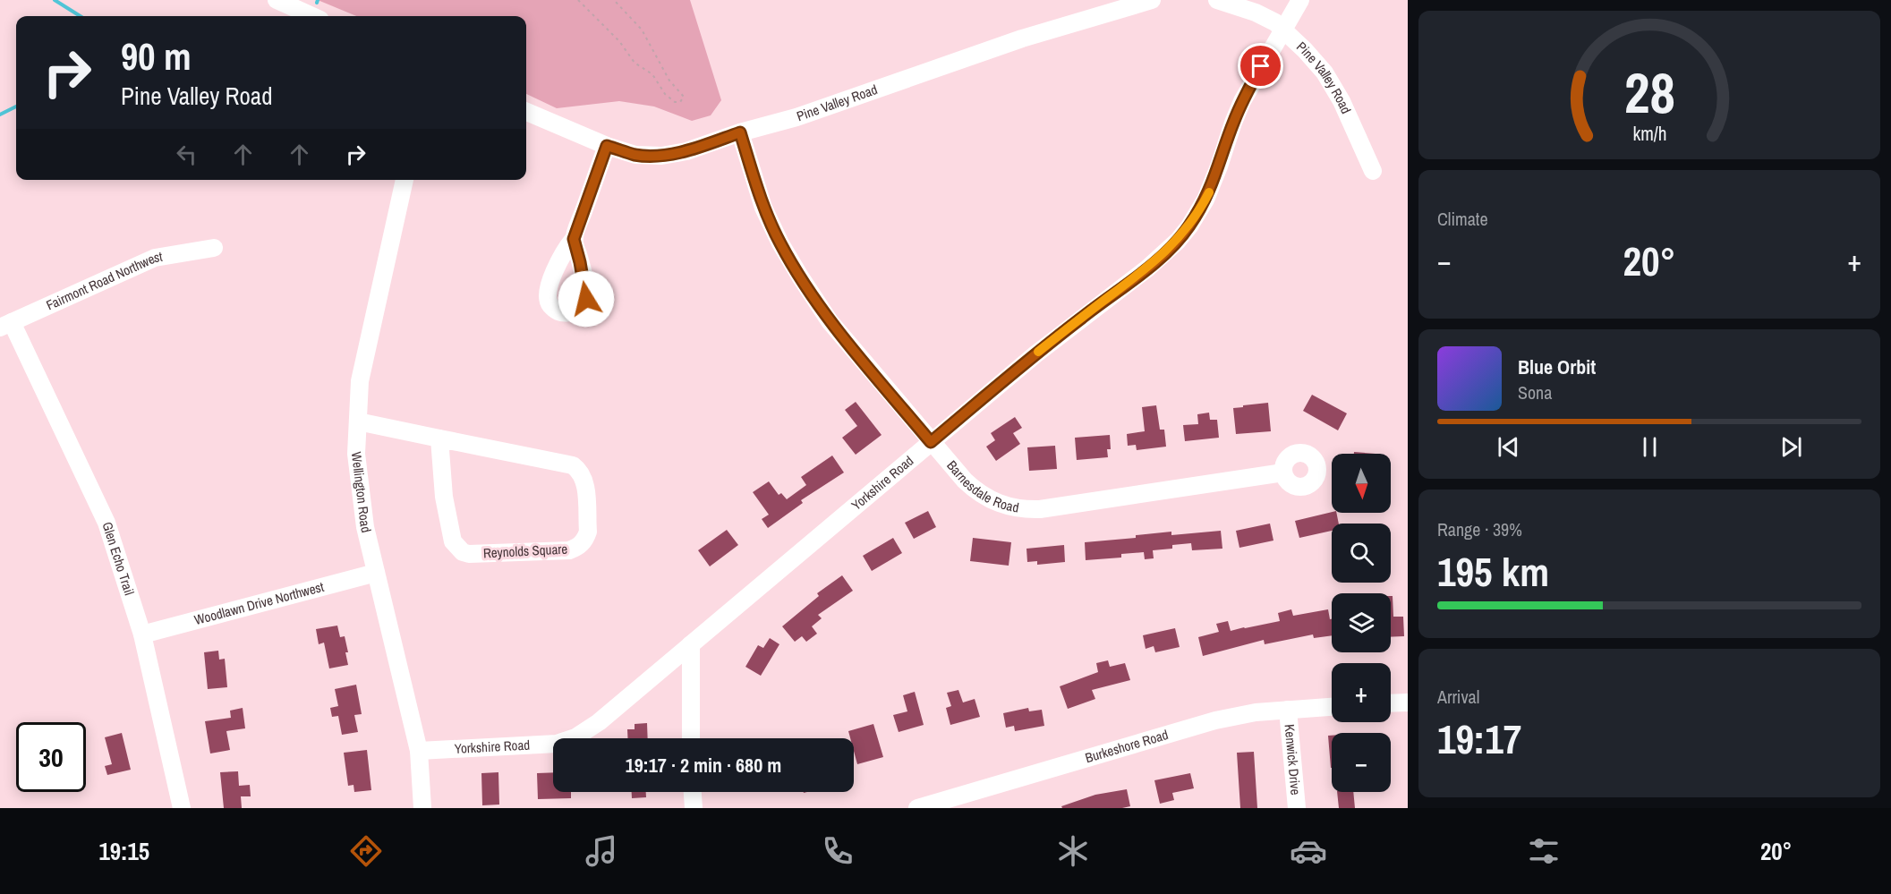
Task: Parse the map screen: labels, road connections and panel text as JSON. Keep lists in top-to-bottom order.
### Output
{
  "streets": {
    "street": [
      "Pine Valley Road",
      "Fairmont Road Northwest",
      "Yorkshire Road",
      "Barnesdale Road",
      "Wellington Road",
      "Reynolds Square",
      "Glen Echo Trail",
      "Woodlawn Drive Northwest",
      "Burkeshore Road",
      "Kenwick Drive"
    ]
  },
  "crossings": [
    ["Pine Valley Road", "Yorkshire Road"],
    ["Pine Valley Road", "Barnesdale Road"],
    ["Fairmont Road Northwest", "Glen Echo Trail"],
    ["Yorkshire Road", "Barnesdale Road"],
    ["Yorkshire Road", "Wellington Road"],
    ["Wellington Road", "Reynolds Square"],
    ["Wellington Road", "Woodlawn Drive Northwest"],
    ["Glen Echo Trail", "Woodlawn Drive Northwest"],
    ["Burkeshore Road", "Kenwick Drive"]
  ],
  "north": "bottom",
  "page": {
    "turn": ["90 m", "Pine Valley Road"],
    "tile": [
      "Climate",
      ["Range · 39%", "195 km"],
      ["Arrival", "19:17"]
    ],
    "heat": ["−", "20°", "+"],
    "song": ["Blue Orbit", "Sona"],
    "map_buttons": ["+", "−"],
    "limit": "30",
    "trip": "19:17 · 2 min · 680 m",
    "tabs": ["19:15", "20°"],
    "gauge": ["28", "km/h"]
  }
}
